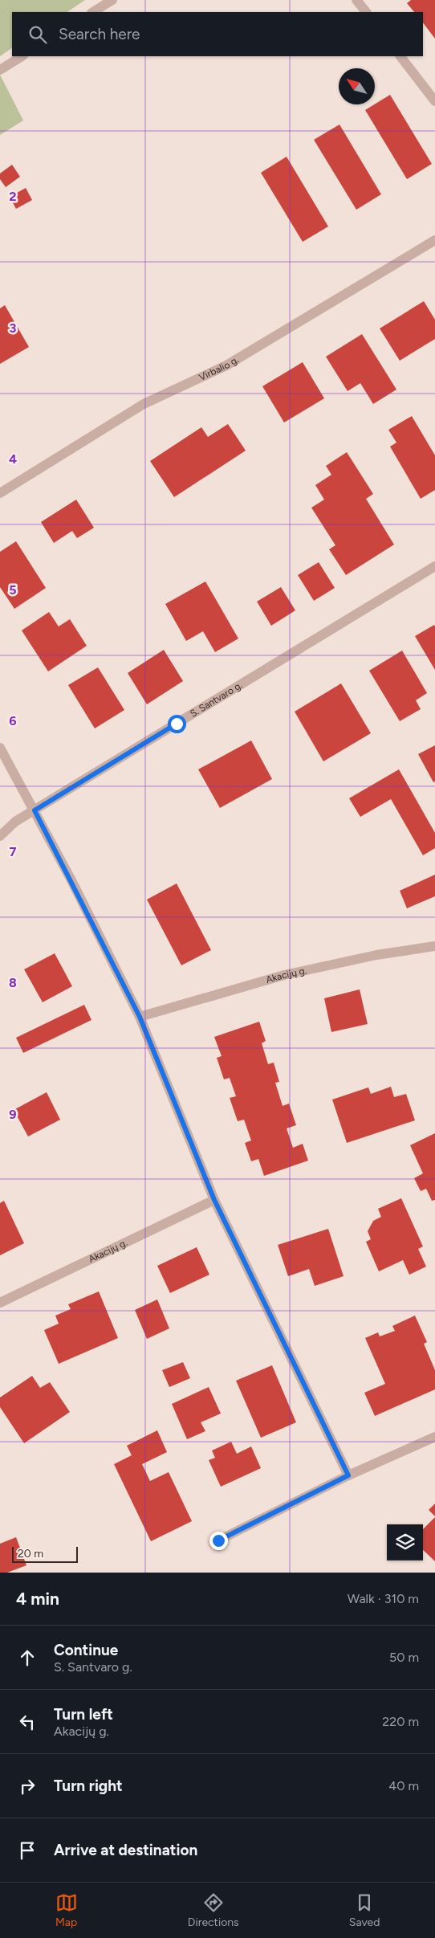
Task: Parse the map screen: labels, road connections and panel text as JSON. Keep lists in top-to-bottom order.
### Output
{
  "streets": {
    "street": ["Virbalio g.", "S. Santvaro g.", "Akacijų g."]
  },
  "scale_bar": "20 m",
  "north": "top left",
  "page": {
    "search": "Search here",
    "scale": "20 m",
    "heading": ["4 min", "Walk · 310 m"],
    "list": [
      ["Continue", "S. Santvaro g.", "50 m"],
      ["Turn left", "Akacijų g.", "220 m"],
      ["Turn right", "40 m"],
      "Arrive at destination"
    ],
    "nav": ["Map", "Directions", "Saved"]
  },
  "grid": {
    "rows": [
      "2",
      "3",
      "4",
      "5",
      "6",
      "7",
      "8",
      "9"
    ]
  }
}
